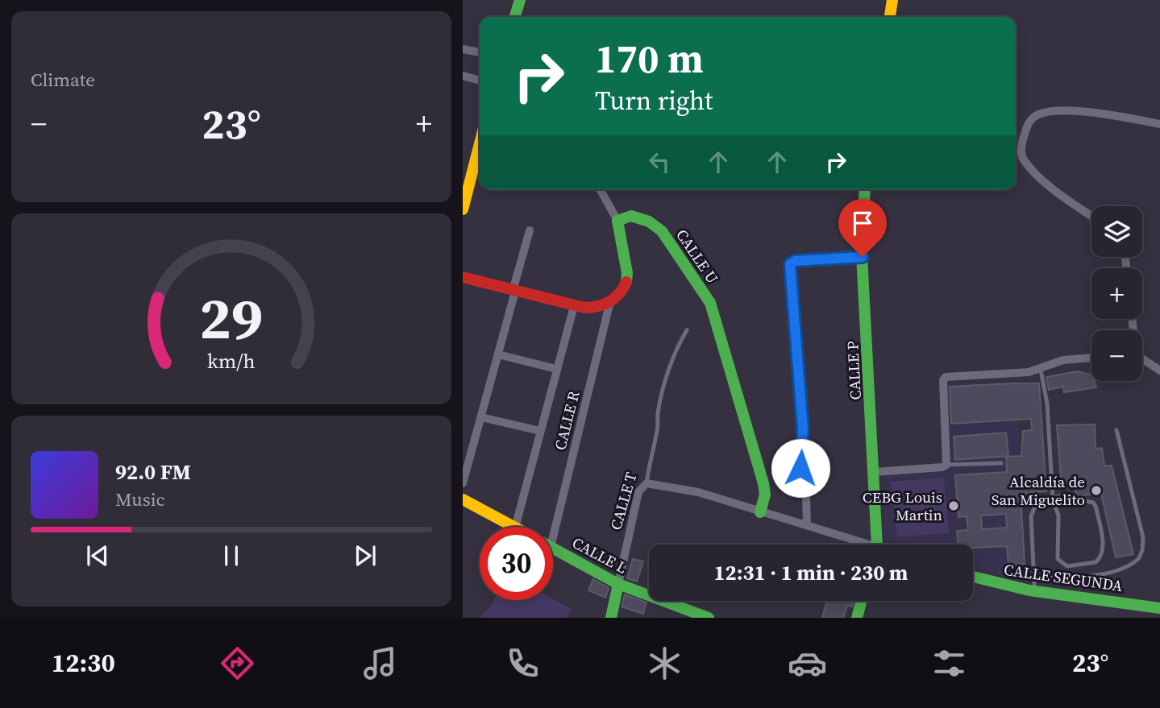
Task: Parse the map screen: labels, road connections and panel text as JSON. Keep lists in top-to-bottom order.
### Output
{
  "streets": {
    "street": [
      "CALLE U",
      "CALLE P",
      "CALLE R",
      "CALLE T",
      "CALLE L",
      "CALLE SEGUNDA"
    ]
  },
  "crossings": [
    ["CALLE T", "CALLE L"]
  ],
  "places": ["Alcaldía de San Miguelito", "CEBG Louis Martin"],
  "page": {
    "tile": "Climate",
    "turn": ["170 m", "Turn right"],
    "heat": ["−", "23°", "+"],
    "map_buttons": ["+", "−"],
    "song": ["92.0 FM", "Music"],
    "limit": "30",
    "trip": "12:31 · 1 min · 230 m",
    "tabs": ["12:30", "23°"],
    "gauge": ["29", "km/h"]
  }
}
